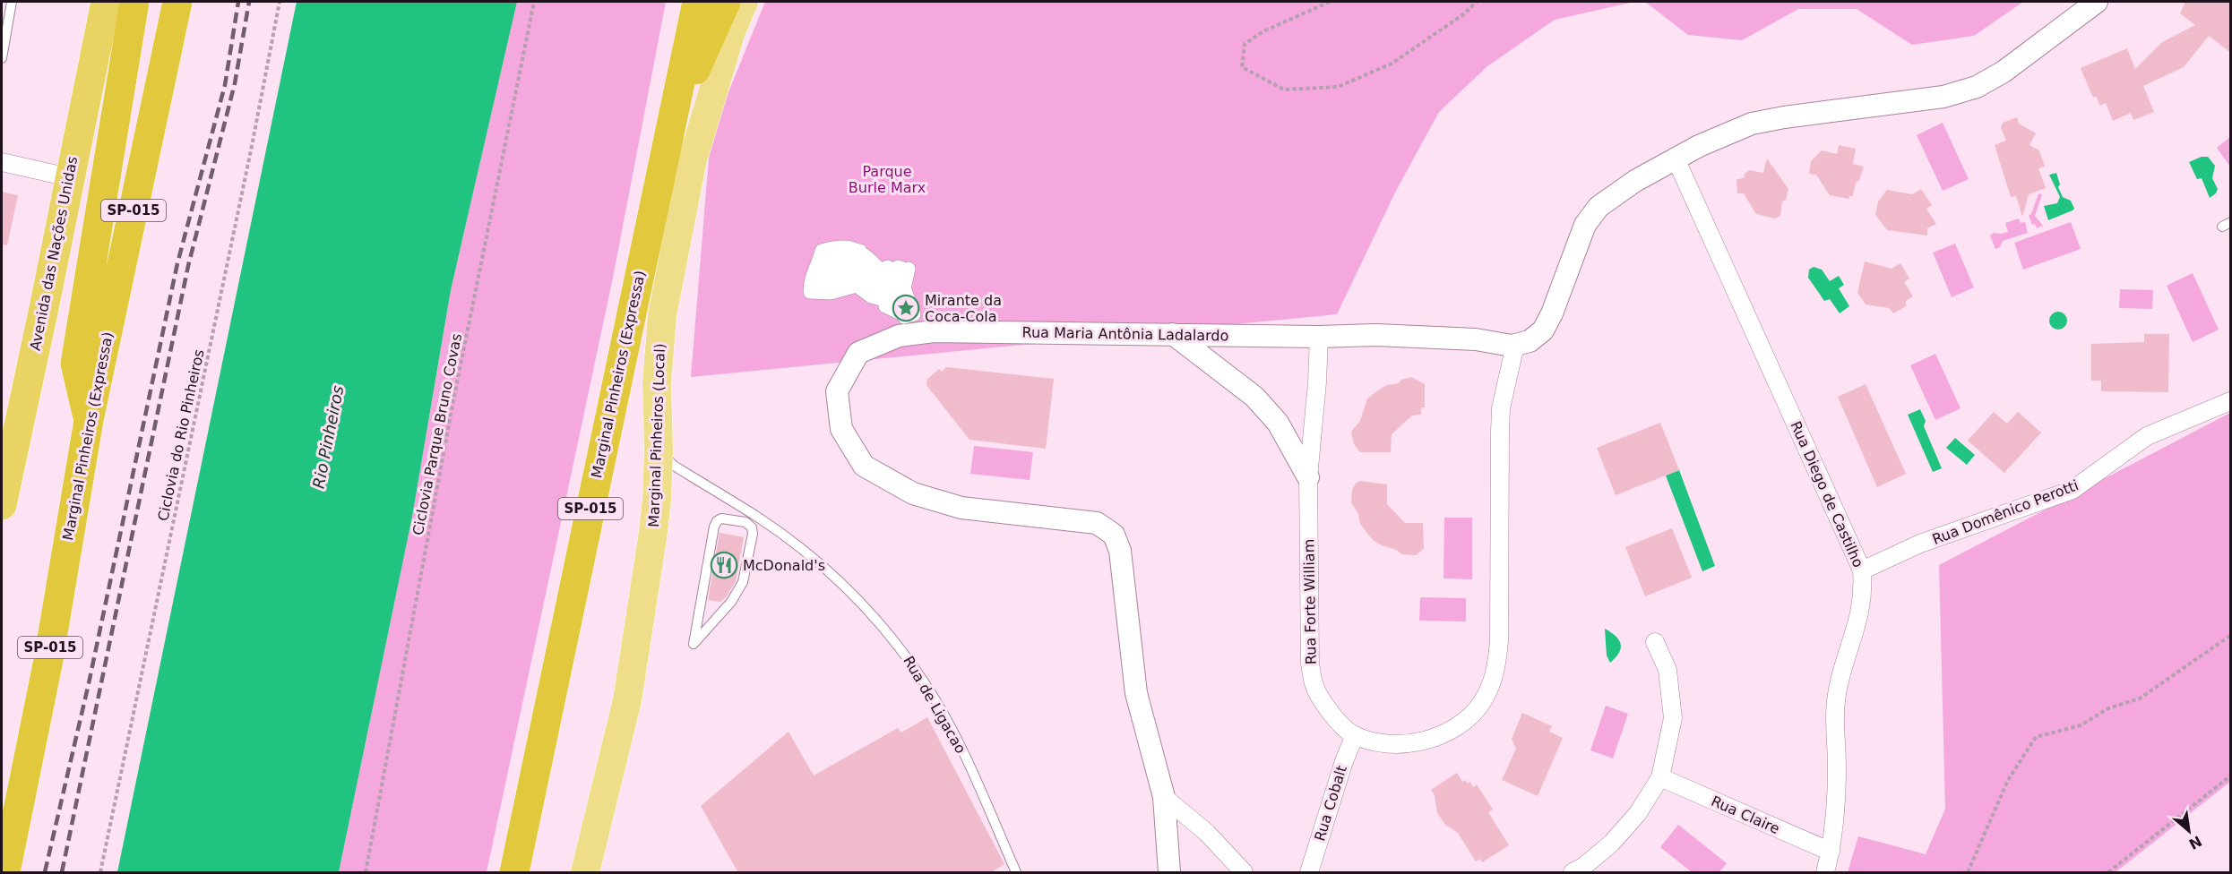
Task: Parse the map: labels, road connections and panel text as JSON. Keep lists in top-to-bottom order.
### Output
{
  "streets": {
    "highway": ["SP-015", "Avenida das Nações Unidas", "Marginal Pinheiros (Expressa)"],
    "main road": ["Marginal Pinheiros (Local)"],
    "street": [
      "Rua Maria Antônia Ladalardo",
      "Rua Diego de Castilho",
      "Rua Domênico Perotti",
      "Rua Forte William",
      "Rua Cobalt",
      "Rua Claire"
    ],
    "lane": ["Rua de Ligacao"],
    "path": ["Ciclovia Parque Bruno Covas", "Ciclovia do Rio Pinheiros"]
  },
  "crossings": [
    ["Rua Maria Antônia Ladalardo", "Rua Forte William"],
    ["Marginal Pinheiros (Local)", "Rua de Ligacao"],
    ["Rua Diego de Castilho", "Rua Domênico Perotti"],
    ["Rua Diego de Castilho", "Rua Claire"],
    ["Rua Forte William", "Rua Cobalt"]
  ],
  "water": ["Rio Pinheiros"],
  "parks": ["Parque Burle Marx"],
  "places": {
    "place": ["Mirante da Coca-Cola"],
    "restaurant": ["McDonald's"]
  },
  "north": "bottom right"
}
